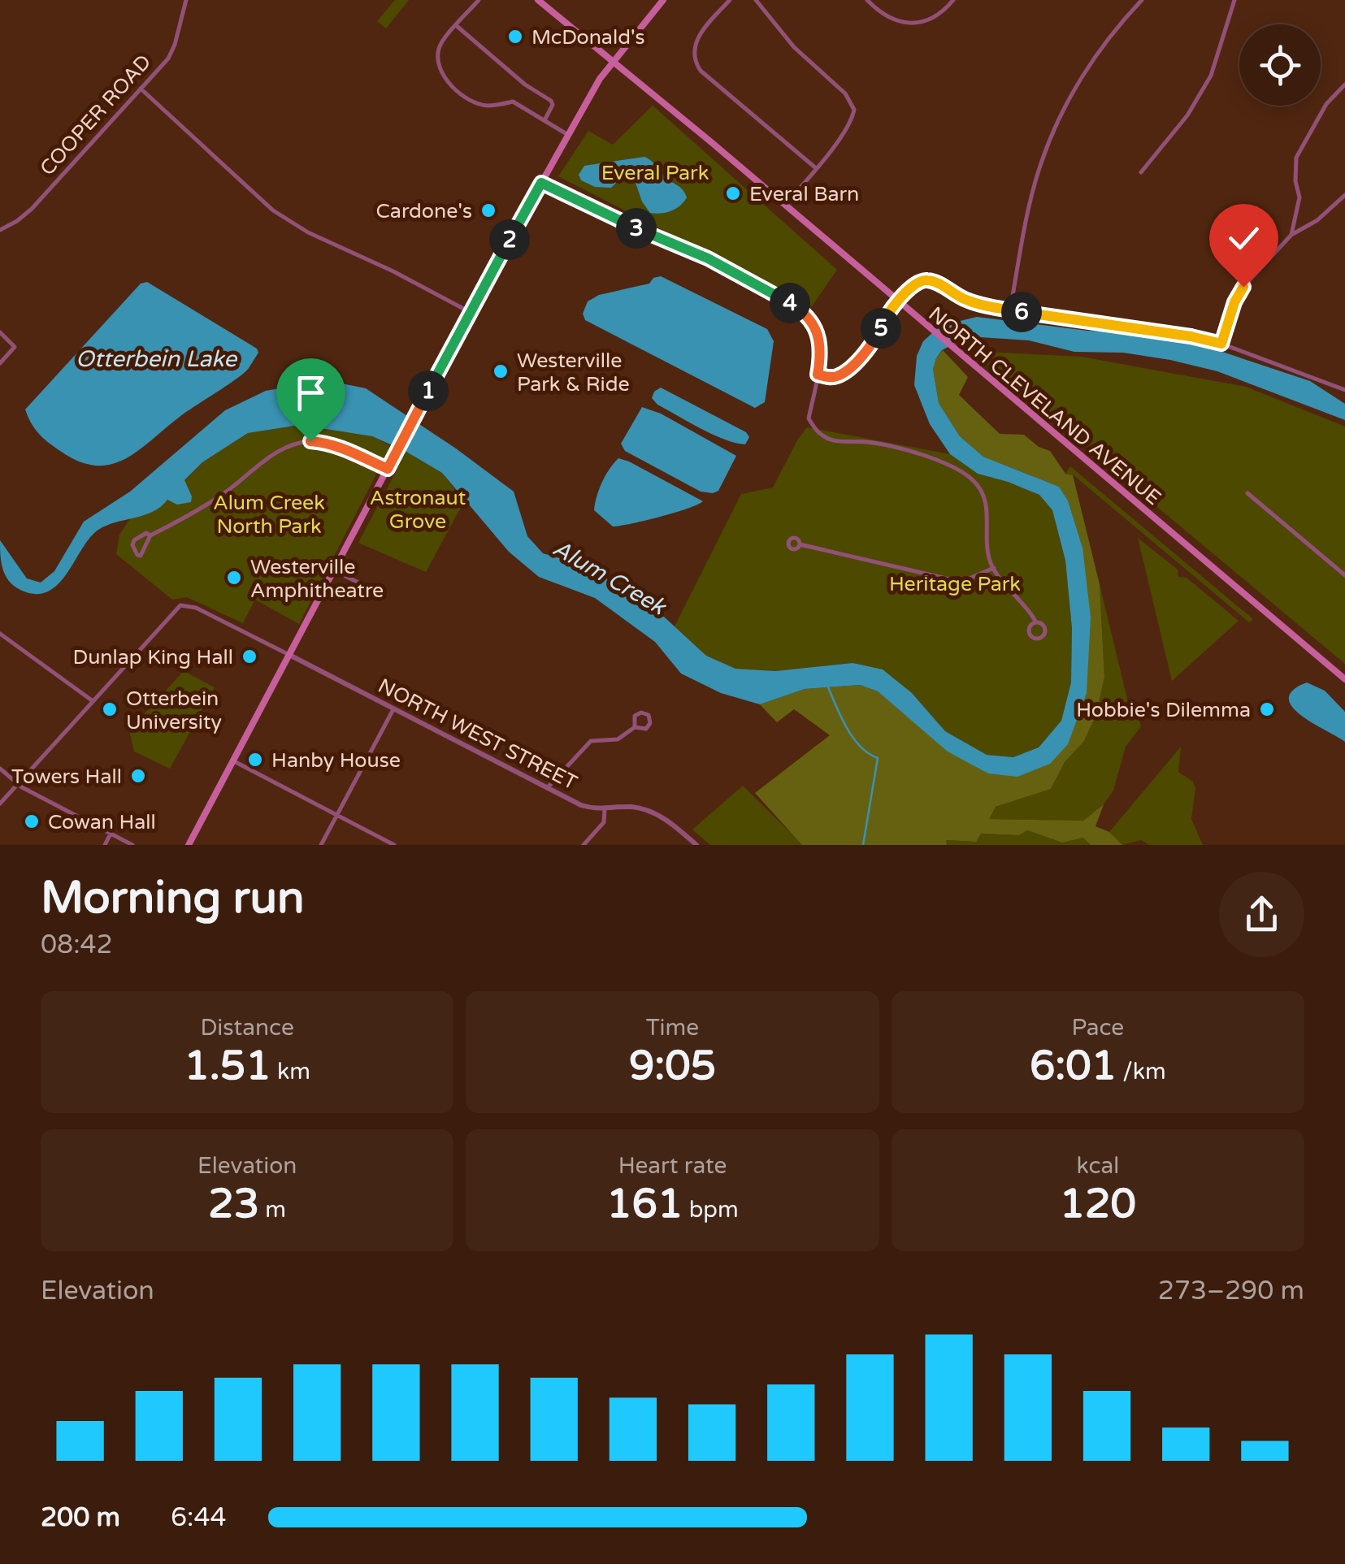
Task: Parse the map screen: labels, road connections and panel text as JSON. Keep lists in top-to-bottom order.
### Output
{
  "streets": {
    "main road": ["NORTH CLEVELAND AVENUE"],
    "street": ["COOPER ROAD", "NORTH WEST STREET"]
  },
  "water": ["Otterbein Lake", "Alum Creek"],
  "parks": [
    "Everal Park",
    "Astronaut Grove",
    "Alum Creek North Park",
    "Heritage Park"
  ],
  "places": [
    "McDonald's",
    "Everal Barn",
    "Cardone's",
    "Westerville Park & Ride",
    "Westerville Amphitheatre",
    "Dunlap King Hall",
    "Otterbein University",
    "Hobbie's Dilemma",
    "Hanby House",
    "Towers Hall",
    "Cowan Hall"
  ],
  "page": {
    "pins": [
      "3",
      "2",
      "4",
      "6",
      "5",
      "1"
    ],
    "heading": ["Morning run", "08:42"],
    "stats": [
      ["Distance", "1.51 km"],
      ["Time", "9:05"],
      ["Pace", "6:01 /km"],
      ["Elevation", "23 m"],
      ["Heart rate", "161 bpm"],
      ["kcal", "120"]
    ],
    "chart": ["Elevation", "273–290 m"],
    "list": [
      {
        "name": "200 m",
        "note": "6:44"
      }
    ]
  }
}
